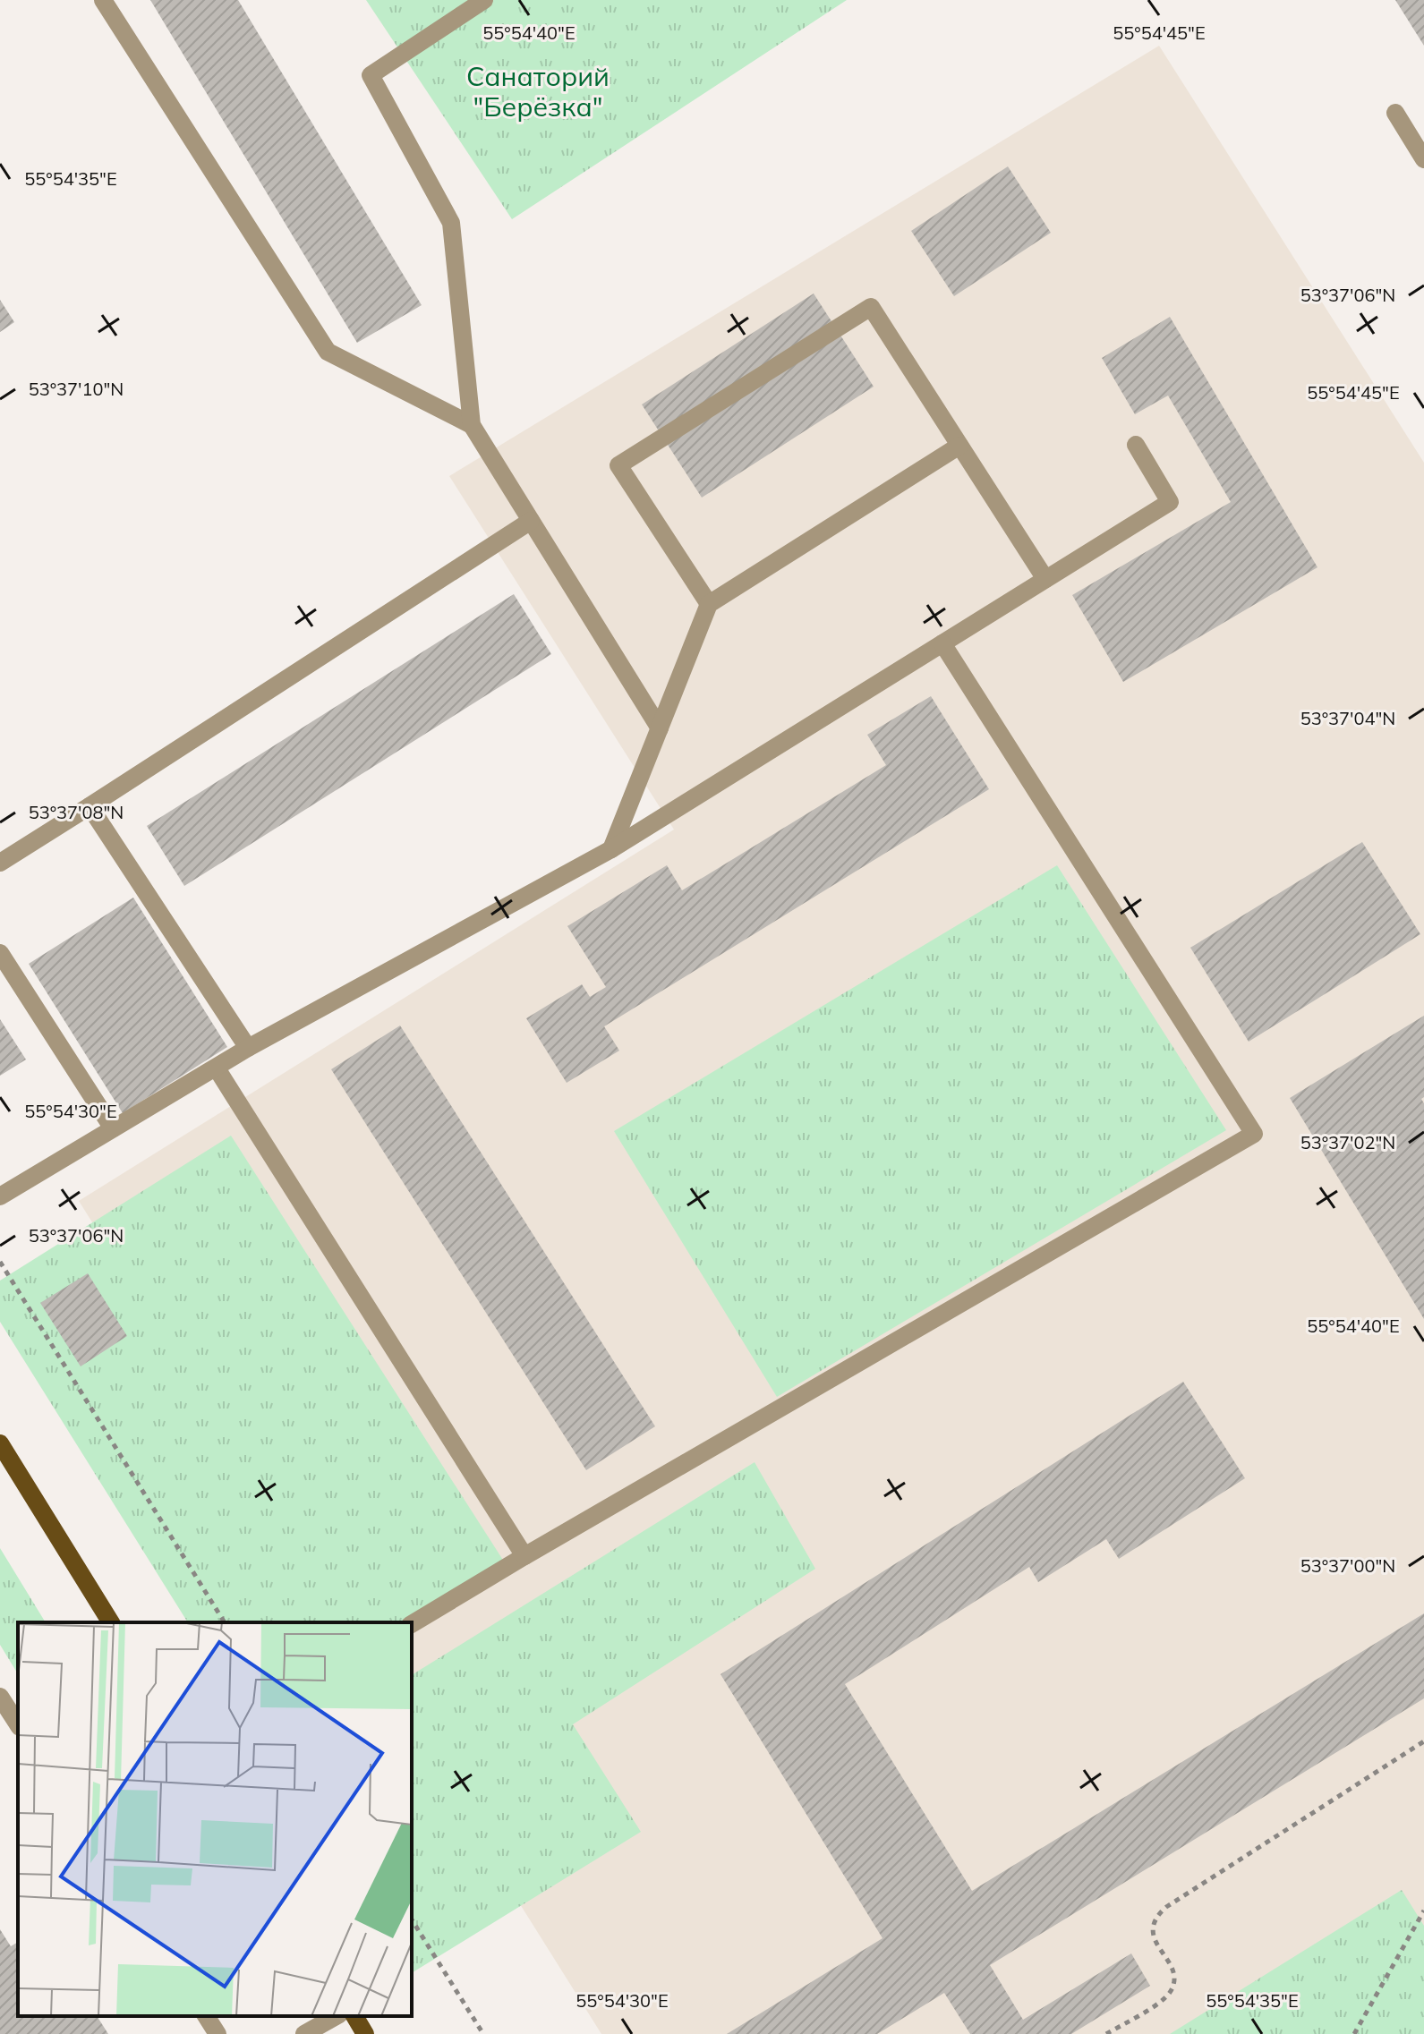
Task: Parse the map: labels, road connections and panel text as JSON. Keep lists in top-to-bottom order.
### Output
{
  "parks": ["Санаторий \"Берёзка\""],
  "coordinates": [
    "55°54'40\"E",
    "55°54'45\"E",
    "55°54'35\"E",
    "53°37'06\"N",
    "53°37'10\"N",
    "53°37'04\"N",
    "53°37'08\"N",
    "55°54'30\"E",
    "53°37'02\"N",
    "53°37'00\"N"
  ]
}
